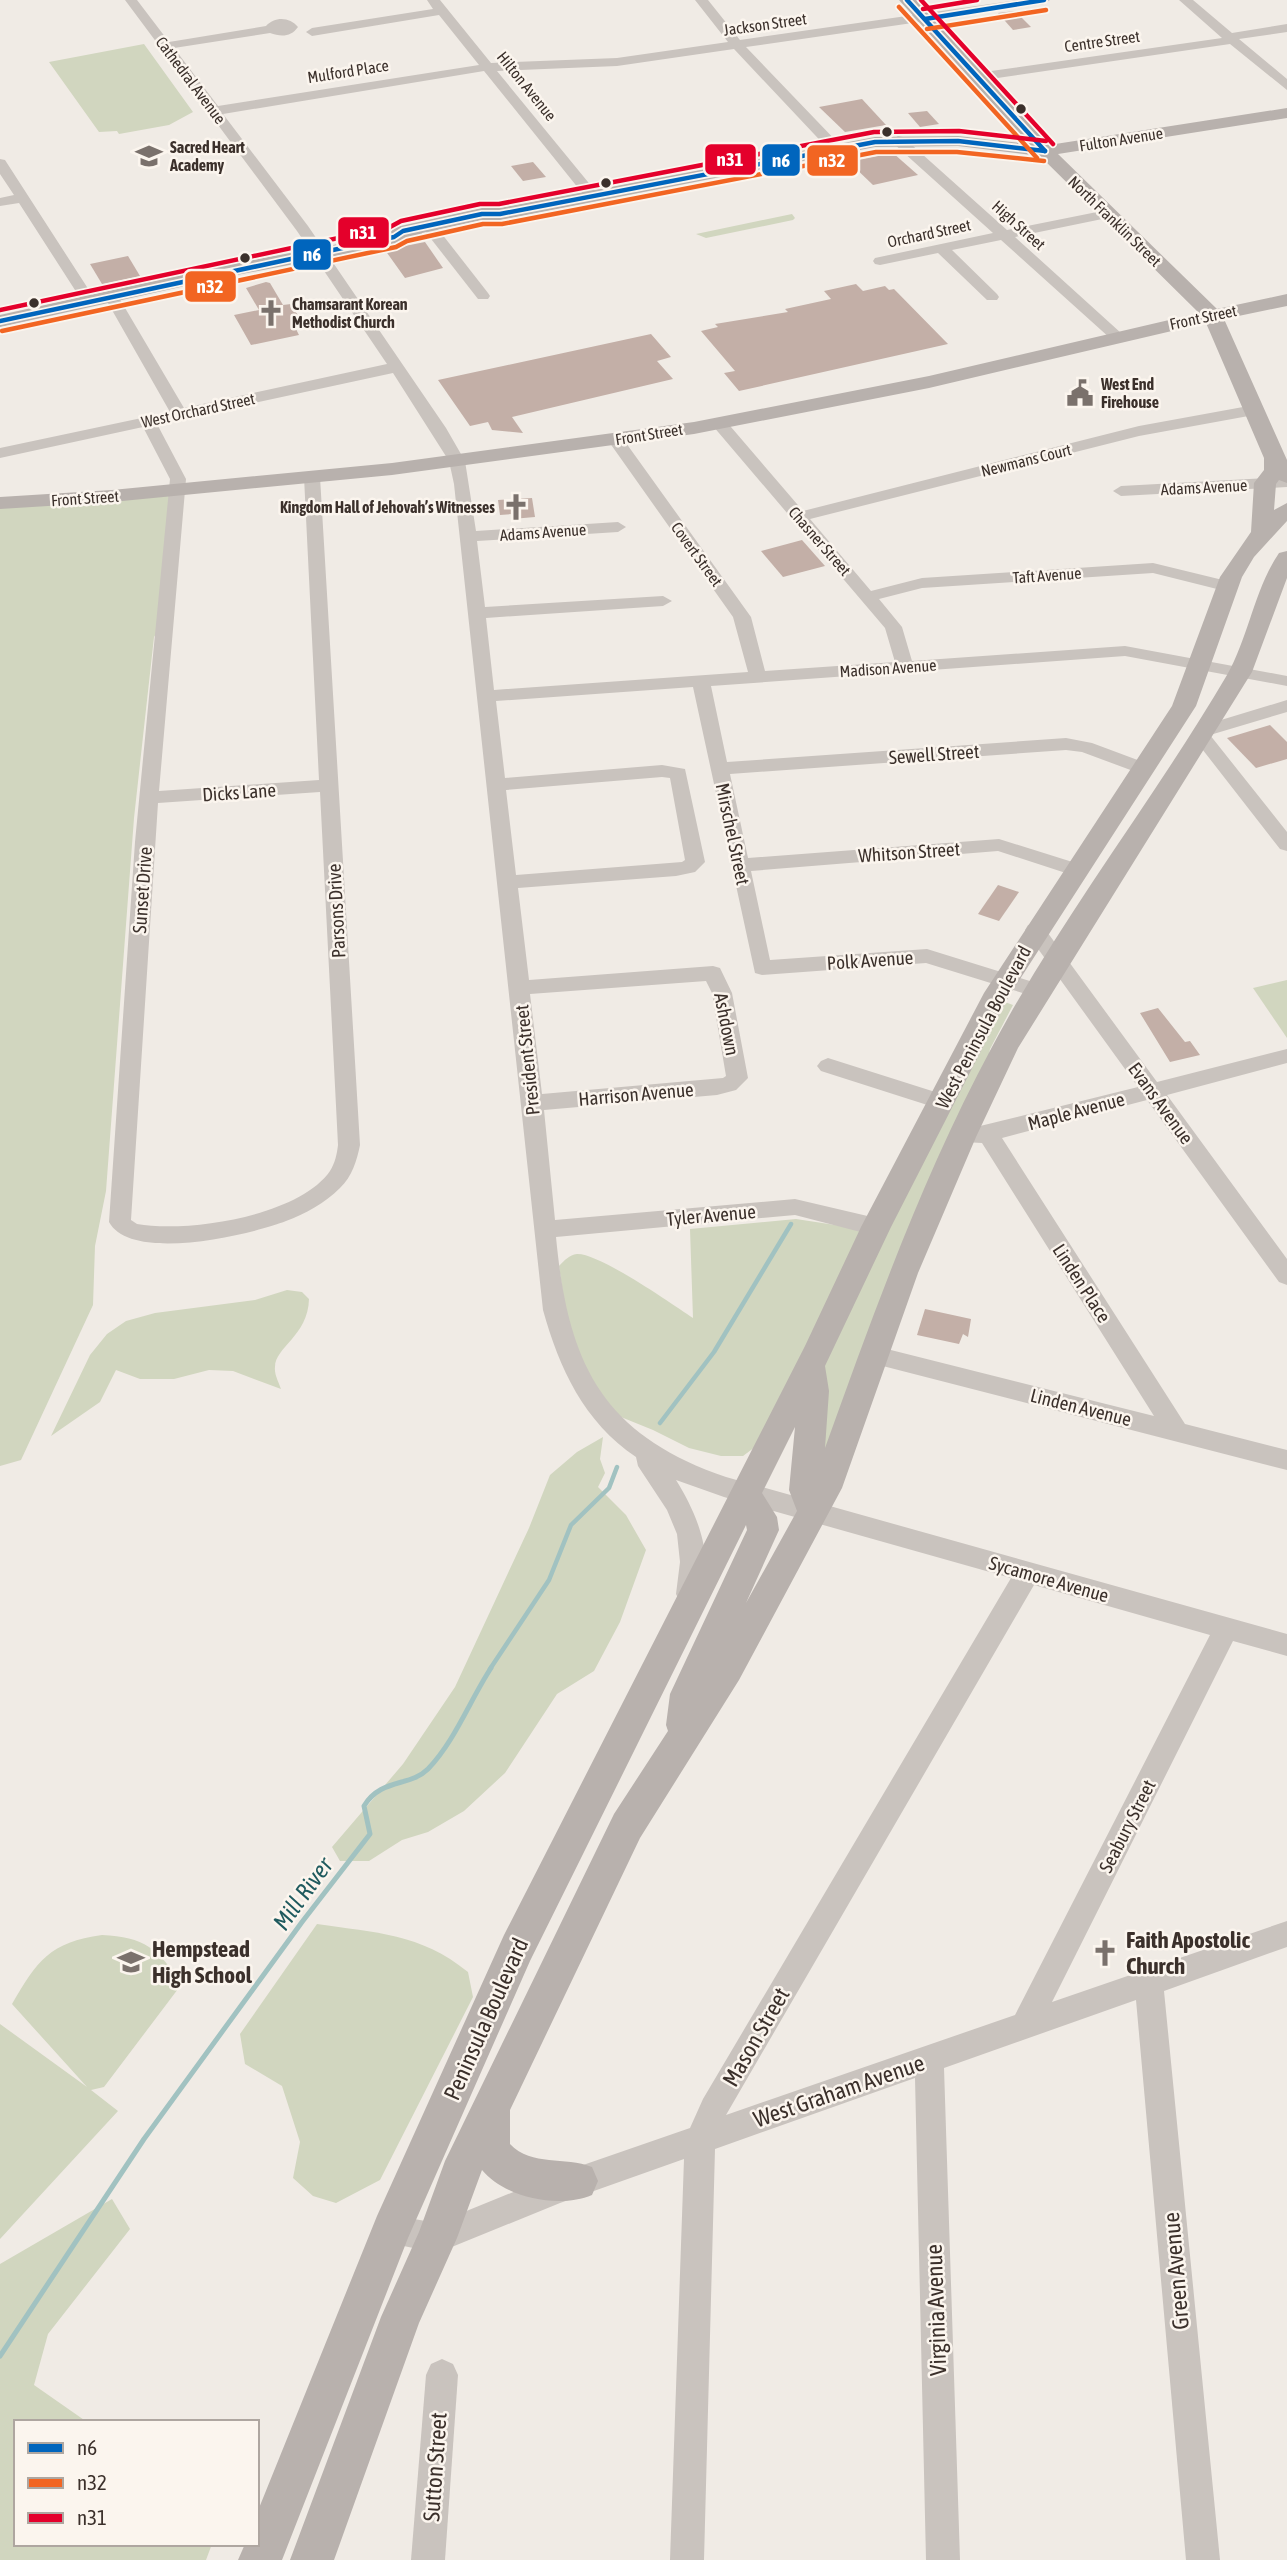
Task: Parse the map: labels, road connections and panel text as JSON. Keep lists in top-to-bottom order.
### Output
{
  "streets": {
    "main road": [
      "Fulton Avenue",
      "North Franklin Street",
      "Front Street",
      "West Peninsula Boulevard",
      "Peninsula Boulevard"
    ],
    "street": [
      "Jackson Street",
      "Centre Street",
      "Mulford Place",
      "Cathedral Avenue",
      "Hilton Avenue",
      "High Street",
      "Orchard Street",
      "West Orchard Street",
      "Newmans Court",
      "Adams Avenue",
      "Chasner Street",
      "Covert Street",
      "Taft Avenue",
      "Madison Avenue",
      "Sewell Street",
      "Dicks Lane",
      "Mirschel Street",
      "Whitson Street",
      "Sunset Drive",
      "Parsons Drive",
      "Polk Avenue",
      "Ashdown",
      "President Street",
      "Harrison Avenue",
      "Evans Avenue",
      "Maple Avenue",
      "Tyler Avenue",
      "Linden Place",
      "Linden Avenue",
      "Sycamore Avenue",
      "Seabury Street",
      "Mason Street",
      "West Graham Avenue",
      "Green Avenue",
      "Virginia Avenue",
      "Sutton Street"
    ]
  },
  "crossings": [
    ["Jackson Street", "Mulford Place"],
    ["Jackson Street", "Hilton Avenue"],
    ["Jackson Street", "North Franklin Street"],
    ["Centre Street", "North Franklin Street"],
    ["Mulford Place", "Cathedral Avenue"],
    ["Mulford Place", "Hilton Avenue"],
    ["Cathedral Avenue", "Fulton Avenue"],
    ["Cathedral Avenue", "Front Street"],
    ["Cathedral Avenue", "West Orchard Street"],
    ["Cathedral Avenue", "President Street"],
    ["Hilton Avenue", "Fulton Avenue"],
    ["Fulton Avenue", "North Franklin Street"],
    ["Fulton Avenue", "High Street"],
    ["North Franklin Street", "Orchard Street"],
    ["North Franklin Street", "Front Street"],
    ["High Street", "Orchard Street"],
    ["High Street", "Front Street"],
    ["Front Street", "Chasner Street"],
    ["Front Street", "Covert Street"],
    ["Front Street", "Sunset Drive"],
    ["Front Street", "Parsons Drive"],
    ["Front Street", "President Street"],
    ["West Orchard Street", "Sunset Drive"],
    ["Newmans Court", "Chasner Street"],
    ["Adams Avenue", "President Street"],
    ["Chasner Street", "Taft Avenue"],
    ["Chasner Street", "Madison Avenue"],
    ["Covert Street", "Madison Avenue"],
    ["Taft Avenue", "West Peninsula Boulevard"],
    ["Madison Avenue", "Mirschel Street"],
    ["Madison Avenue", "West Peninsula Boulevard"],
    ["Madison Avenue", "President Street"],
    ["Sewell Street", "Mirschel Street"],
    ["Sewell Street", "West Peninsula Boulevard"],
    ["Dicks Lane", "Sunset Drive"],
    ["Dicks Lane", "Parsons Drive"],
    ["Mirschel Street", "Whitson Street"],
    ["Mirschel Street", "Polk Avenue"],
    ["Whitson Street", "West Peninsula Boulevard"],
    ["Sunset Drive", "Parsons Drive"],
    ["Polk Avenue", "West Peninsula Boulevard"],
    ["Ashdown", "President Street"],
    ["Ashdown", "Harrison Avenue"],
    ["West Peninsula Boulevard", "President Street"],
    ["West Peninsula Boulevard", "Evans Avenue"],
    ["West Peninsula Boulevard", "Maple Avenue"],
    ["West Peninsula Boulevard", "Tyler Avenue"],
    ["West Peninsula Boulevard", "Linden Place"],
    ["West Peninsula Boulevard", "Linden Avenue"],
    ["West Peninsula Boulevard", "Sycamore Avenue"],
    ["West Peninsula Boulevard", "Peninsula Boulevard"],
    ["President Street", "Harrison Avenue"],
    ["President Street", "Tyler Avenue"],
    ["President Street", "Sycamore Avenue"],
    ["President Street", "Peninsula Boulevard"],
    ["Evans Avenue", "Maple Avenue"],
    ["Maple Avenue", "Linden Place"],
    ["Linden Place", "Linden Avenue"],
    ["Sycamore Avenue", "Seabury Street"],
    ["Sycamore Avenue", "Peninsula Boulevard"],
    ["Sycamore Avenue", "Mason Street"],
    ["Seabury Street", "West Graham Avenue"],
    ["Peninsula Boulevard", "West Graham Avenue"],
    ["Mason Street", "West Graham Avenue"],
    ["West Graham Avenue", "Green Avenue"],
    ["West Graham Avenue", "Virginia Avenue"]
  ],
  "water": ["Mill River"],
  "places": {
    "school or university": ["Sacred Heart Academy", "Hempstead High School"],
    "church": ["Chamsarant Korean Methodist Church", "Kingdom Hall of Jehovah’s Witnesses", "Faith Apostolic Church"],
    "public building": ["West End Firehouse"]
  },
  "lines": ["transit line n6", "transit line n31", "transit line n32"],
  "legend": ["n6", "n32", "n31"]
}
